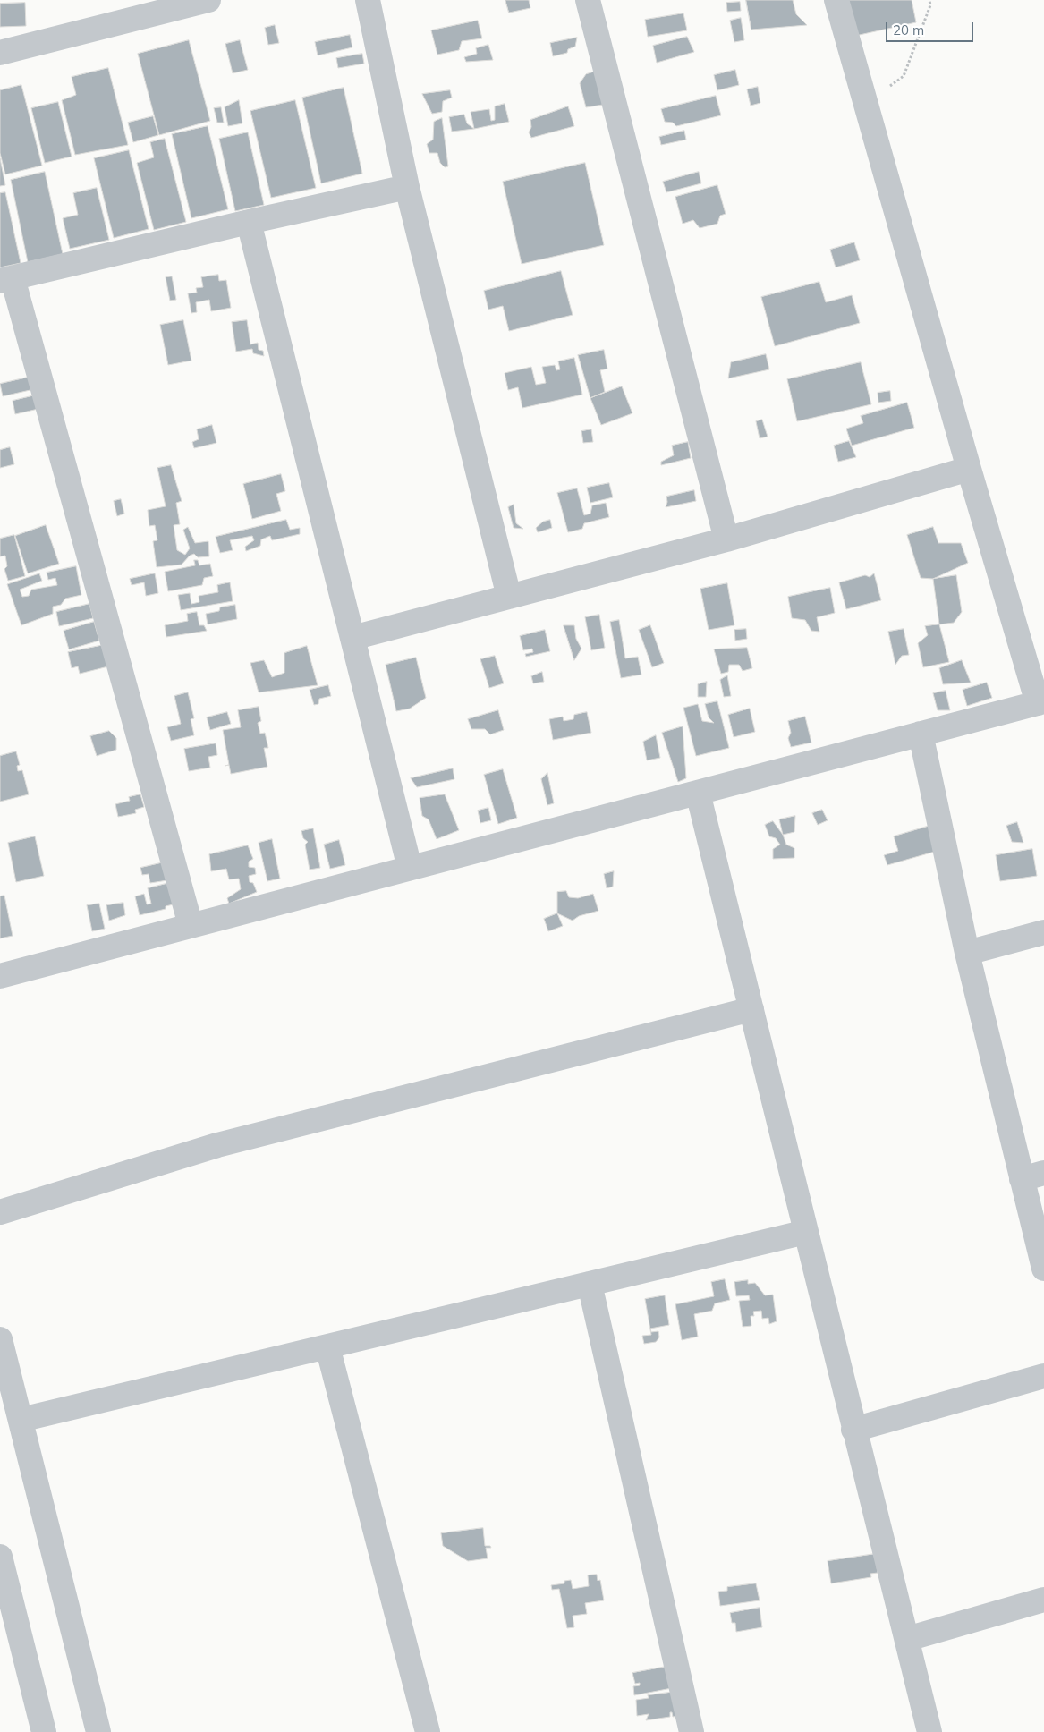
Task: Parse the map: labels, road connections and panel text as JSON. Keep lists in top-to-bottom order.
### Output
{
  "scale_bar": "20 m"
}
